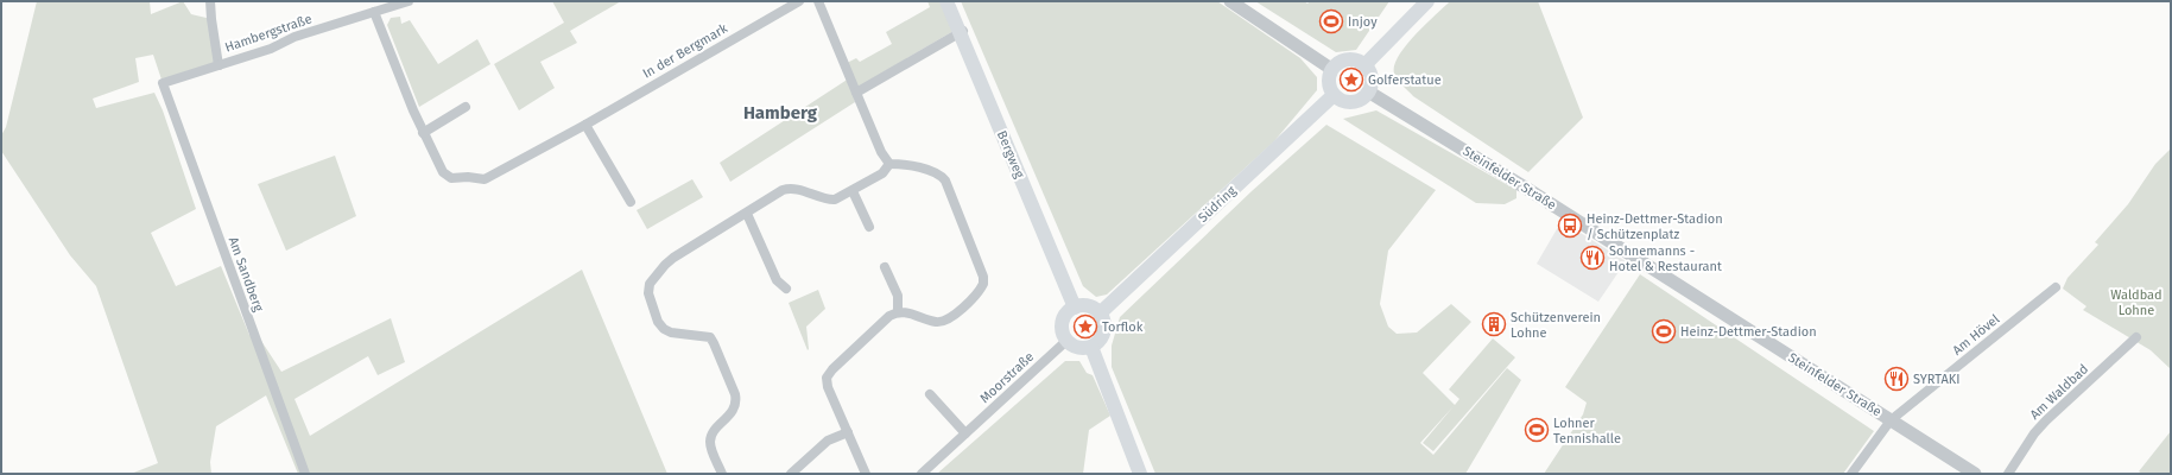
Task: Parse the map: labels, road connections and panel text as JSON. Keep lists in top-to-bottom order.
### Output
{
  "streets": {
    "main road": ["Bergweg", "Südring"],
    "street": [
      "Hambergstraße",
      "In der Bergmark",
      "Steinfelder Straße",
      "Am Sandberg",
      "Am Hövel",
      "Moorstraße",
      "Am Waldbad"
    ]
  },
  "crossings": [
    ["Hambergstraße", "In der Bergmark"],
    ["Hambergstraße", "Am Sandberg"],
    ["Bergweg", "Südring"],
    ["Bergweg", "Moorstraße"],
    ["Steinfelder Straße", "Südring"],
    ["Steinfelder Straße", "Am Hövel"],
    ["Südring", "Moorstraße"]
  ],
  "districts": ["Hamberg"],
  "parks": ["Waldbad Lohne"],
  "places": {
    "sports": ["Injoy", "Heinz-Dettmer-Stadion", "Lohner Tennishalle"],
    "place": ["Golferstatue", "Torflok"],
    "bus stop": ["Heinz-Dettmer-Stadion / Schützenplatz"],
    "restaurant": ["Sohnemanns - Hotel & Restaurant", "SYRTAKI"],
    "building": ["Schützenverein Lohne"]
  }
}
